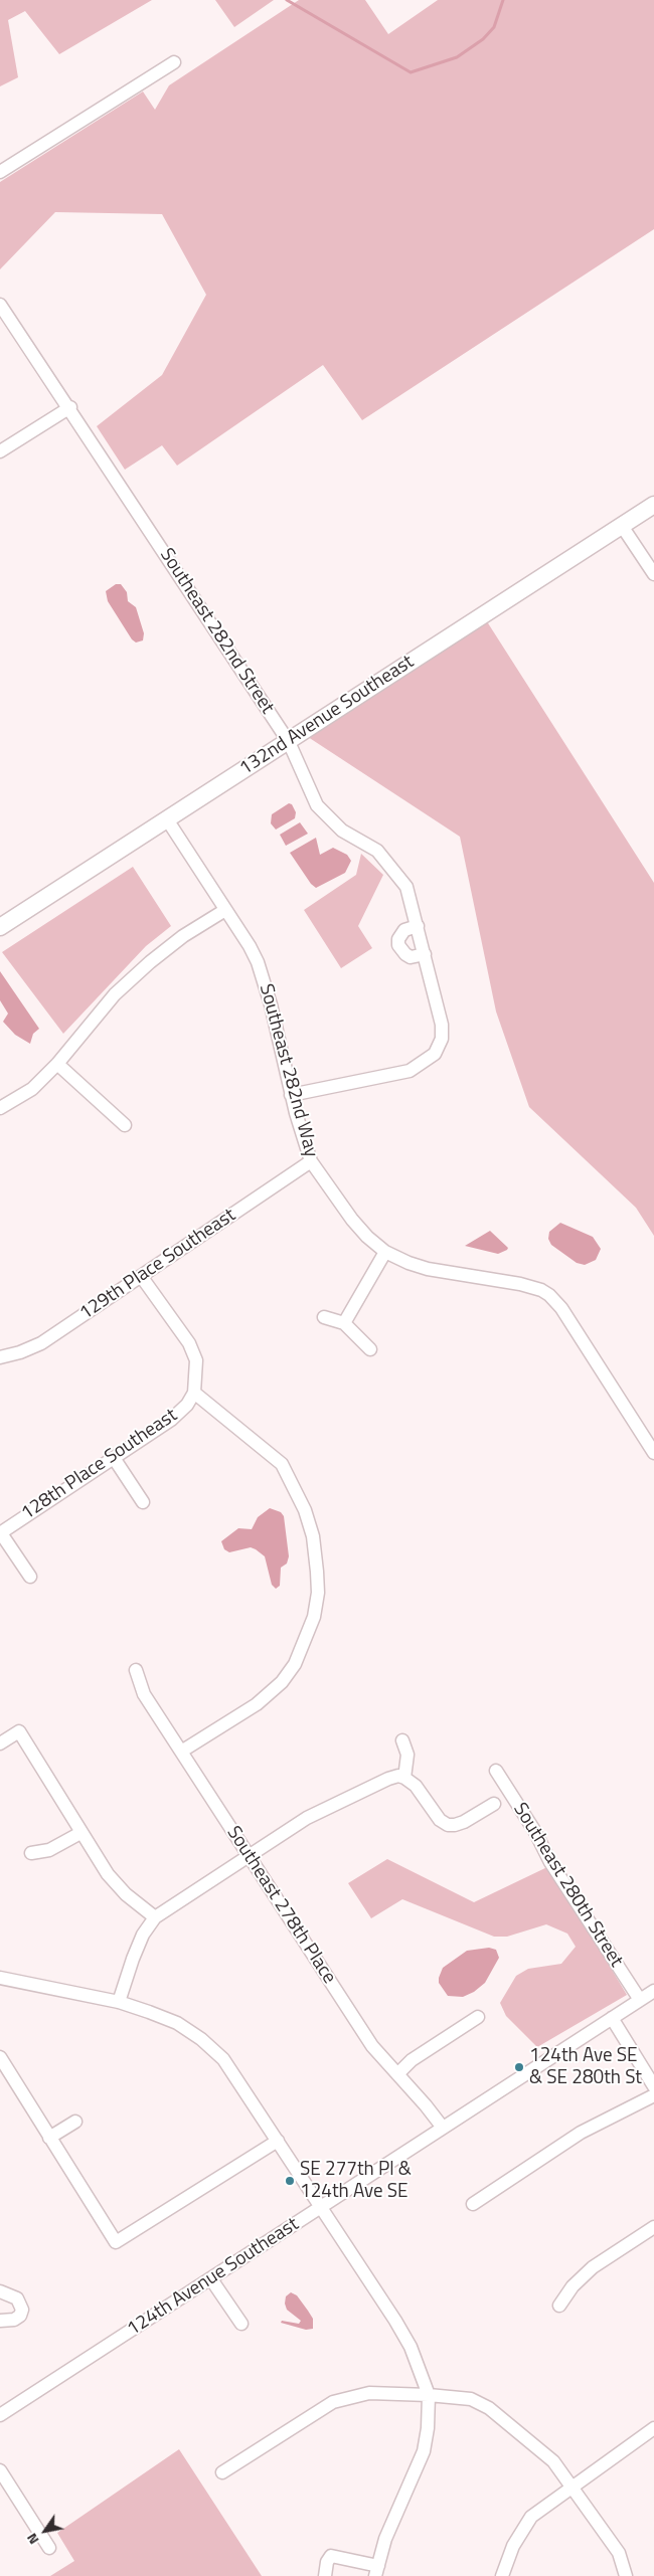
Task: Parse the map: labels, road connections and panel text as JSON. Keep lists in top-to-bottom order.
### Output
{
  "streets": {
    "main road": ["132nd Avenue Southeast"],
    "street": [
      "Southeast 282nd Street",
      "Southeast 282nd Way",
      "129th Place Southeast",
      "128th Place Southeast",
      "Southeast 280th Street",
      "Southeast 278th Place",
      "124th Avenue Southeast"
    ]
  },
  "crossings": [
    ["Southeast 282nd Street", "132nd Avenue Southeast"],
    ["Southeast 282nd Street", "Southeast 282nd Way"],
    ["132nd Avenue Southeast", "Southeast 282nd Way"],
    ["Southeast 282nd Way", "129th Place Southeast"],
    ["Southeast 280th Street", "124th Avenue Southeast"],
    ["Southeast 278th Place", "124th Avenue Southeast"]
  ],
  "places": ["124th Ave SE & SE 280th St", "SE 277th Pl & 124th Ave SE"],
  "north": "bottom left"
}
